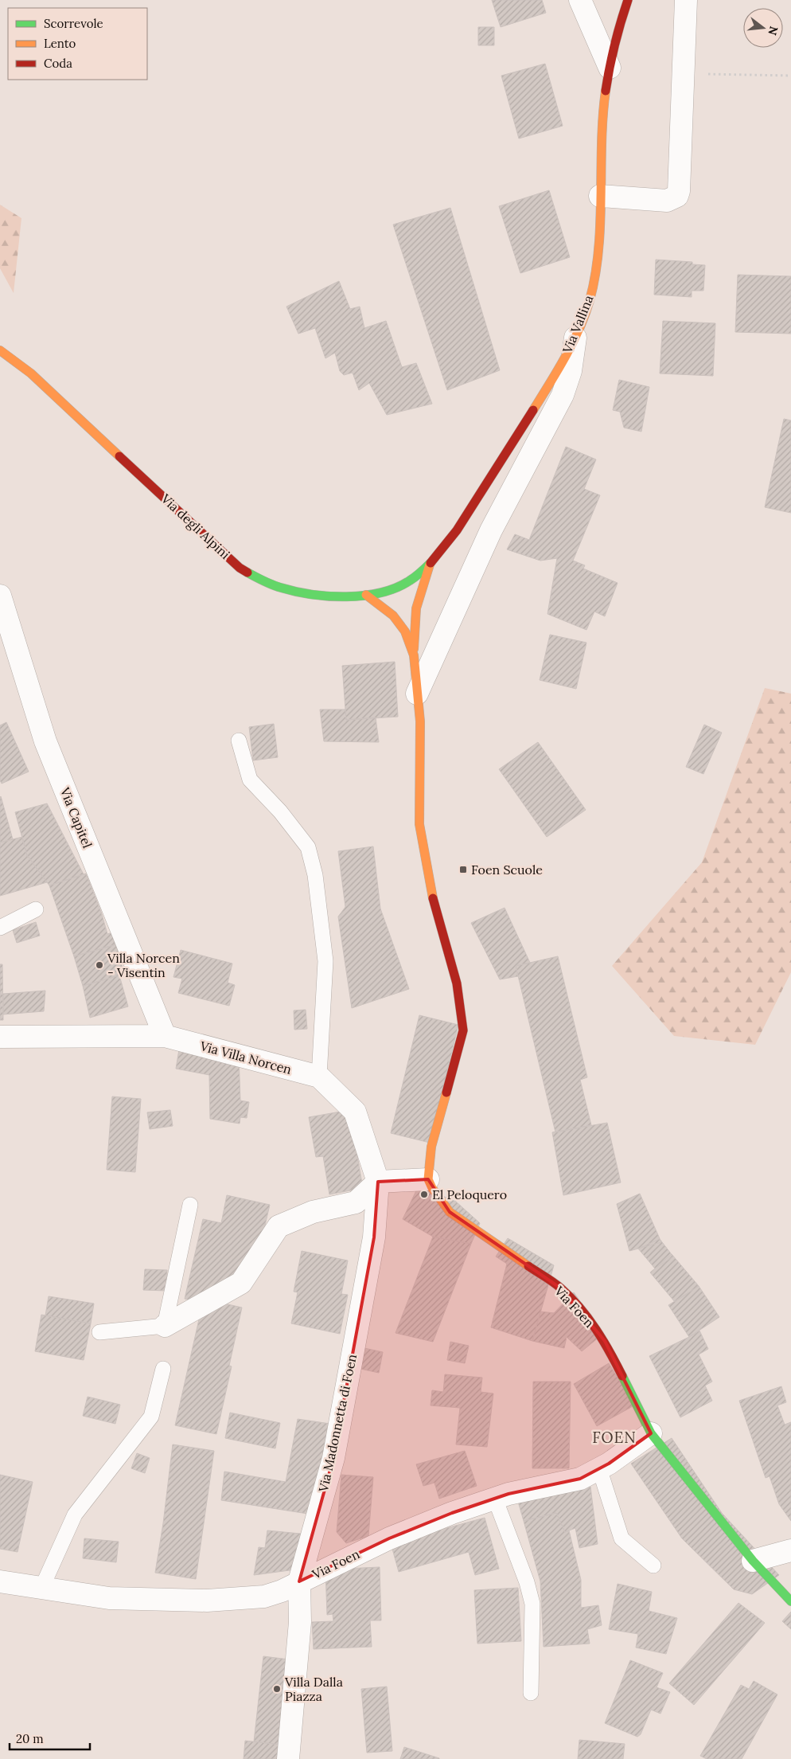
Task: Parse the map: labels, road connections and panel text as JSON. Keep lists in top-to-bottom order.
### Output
{
  "streets": {
    "street": [
      "Via Vallina",
      "Via degli Alpini",
      "Via Capitel",
      "Via Villa Norcen",
      "Via Foen",
      "Via Madonnetta di Foen"
    ]
  },
  "crossings": [
    ["Via Vallina", "Via degli Alpini"],
    ["Via Capitel", "Via Villa Norcen"],
    ["Via Villa Norcen", "Via Madonnetta di Foen"],
    ["Via Foen", "Via Madonnetta di Foen"]
  ],
  "districts": ["FOEN"],
  "places": {
    "transit": ["Foen Scuole"],
    "other": ["Villa Norcen - Visentin", "El Peloquero", "Villa Dalla Piazza"]
  },
  "legend": ["Scorrevole", "Lento", "Coda"],
  "scale_bar": "20 m",
  "north": "right"
}
